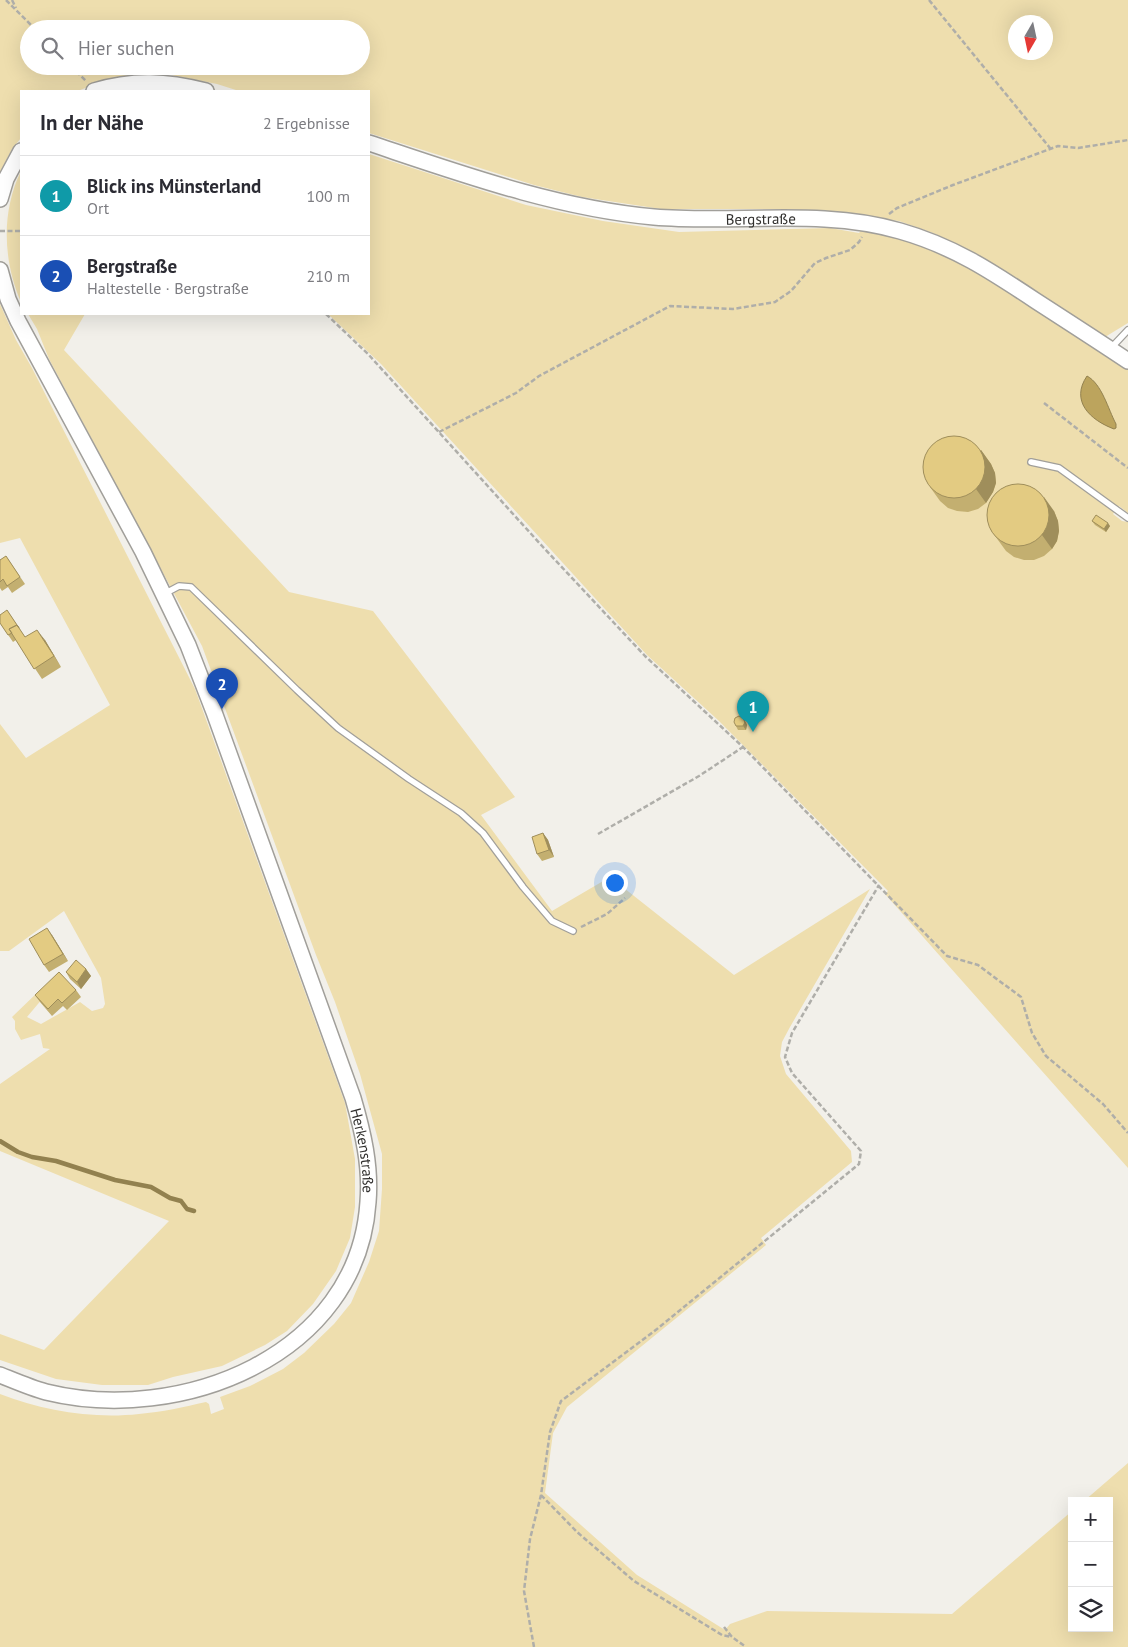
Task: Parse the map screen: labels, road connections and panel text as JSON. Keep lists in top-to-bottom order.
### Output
{
  "streets": {
    "main road": ["Bergstraße", "Herkenstraße"]
  },
  "north": "bottom",
  "page": {
    "search": "Hier suchen",
    "heading": ["In der Nähe", "2 Ergebnisse"],
    "list": [
      {
        "mark": "1",
        "name": "Blick ins Münsterland",
        "note": "Ort",
        "value": "100 m"
      },
      {
        "mark": "2",
        "name": "Bergstraße",
        "note": "Haltestelle · Bergstraße",
        "value": "210 m"
      }
    ],
    "pins": ["2", "1"],
    "map_buttons": ["+", "−"]
  }
}
